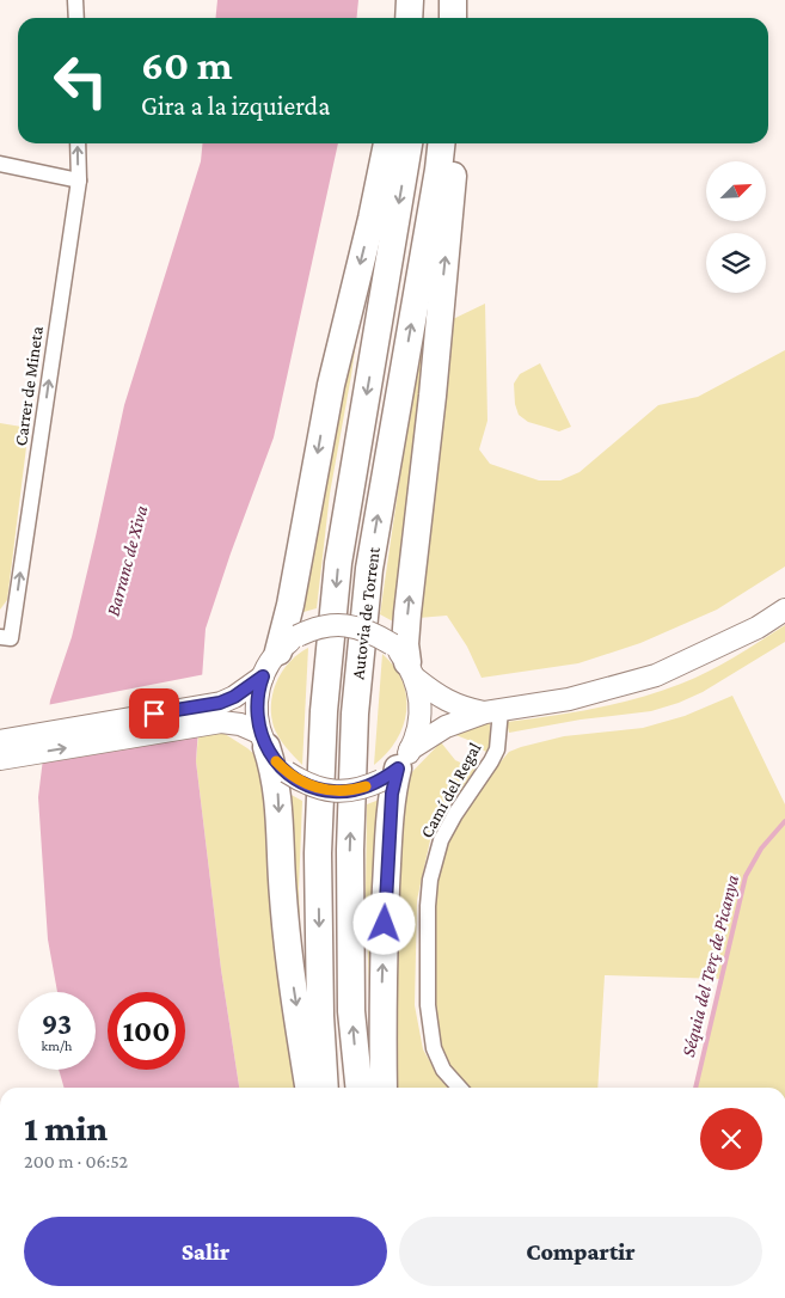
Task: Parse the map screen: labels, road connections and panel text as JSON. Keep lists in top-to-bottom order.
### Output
{
  "streets": {
    "highway": ["Autovia de Torrent"],
    "street": ["Carrer de Mineta", "Camí del Regal"]
  },
  "one_way": ["Carrer de Mineta"],
  "water": ["Barranc de Xiva", "Séquia del Terç de Picanya"],
  "north": "top right",
  "page": {
    "turn": ["60 m", "Gira a la izquierda"],
    "speed": "93 km/h",
    "limit": "100",
    "heading": ["1 min", "200 m · 06:52"],
    "buttons": ["Salir", "Compartir"]
  }
}
